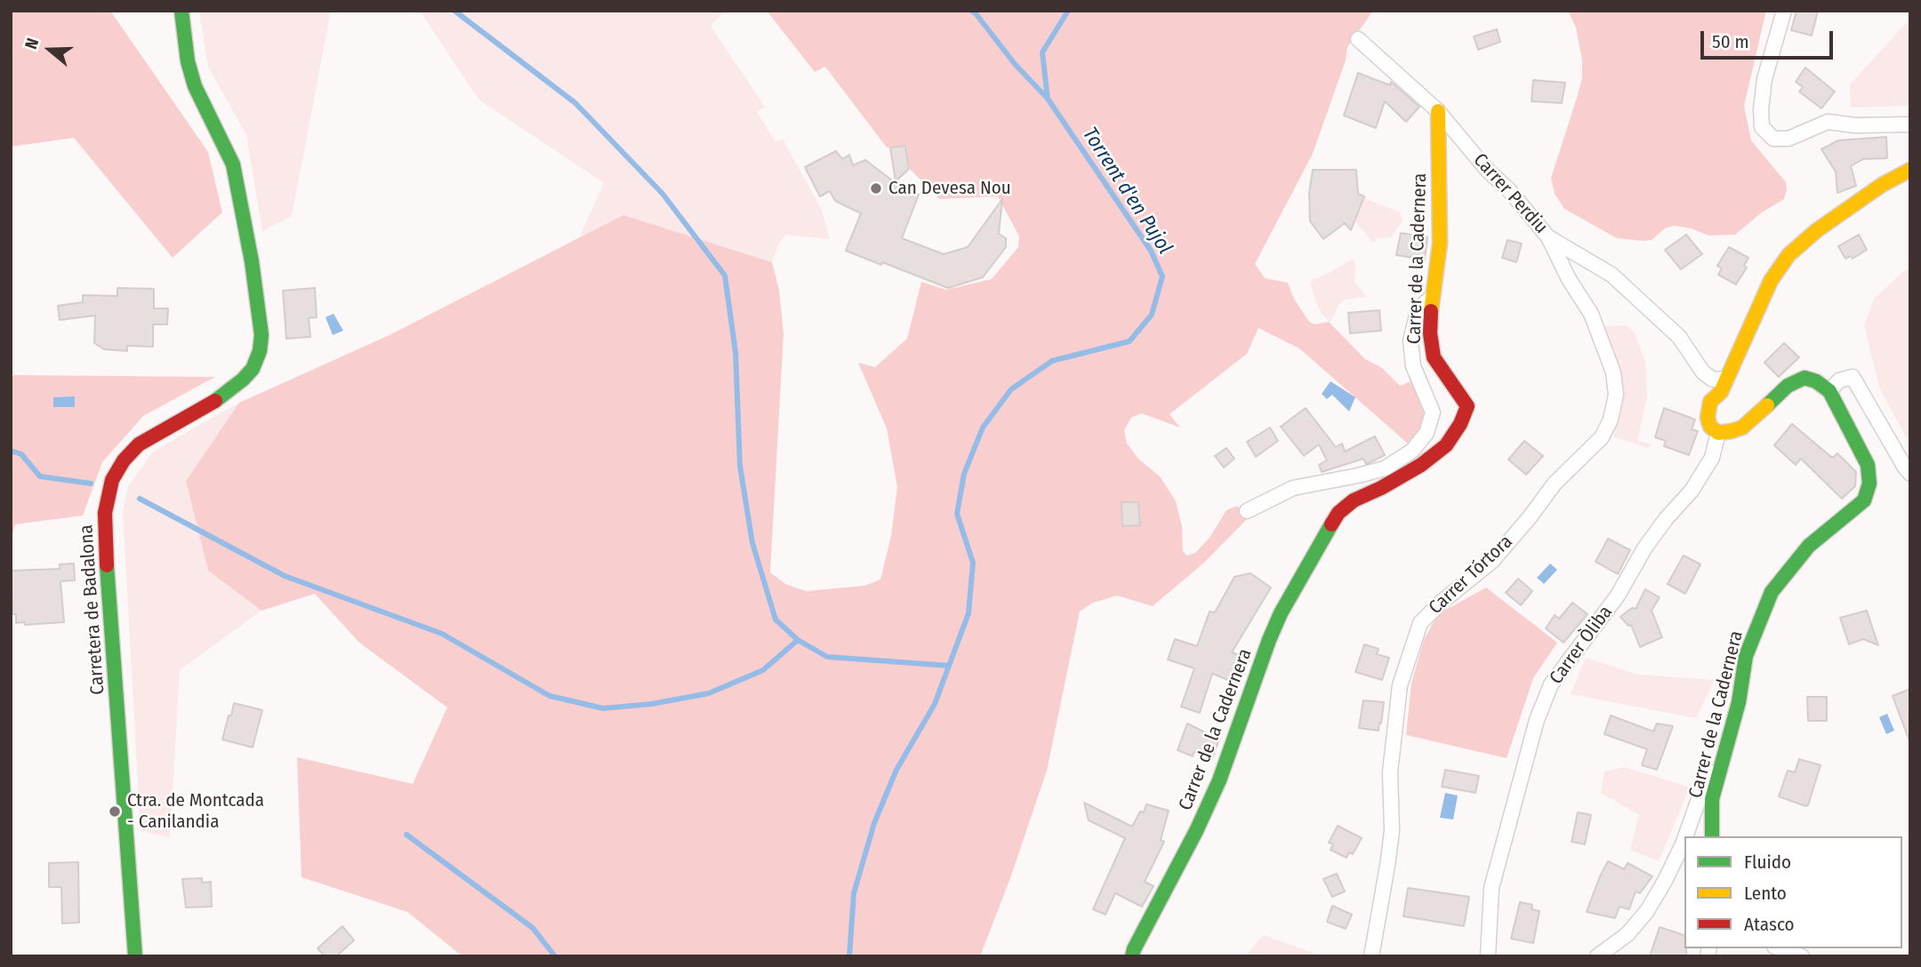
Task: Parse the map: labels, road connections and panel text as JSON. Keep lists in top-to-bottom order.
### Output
{
  "streets": {
    "street": [
      "Carrer Perdiu",
      "Carrer de la Cadernera",
      "Carrer Tórtora",
      "Carretera de Badalona",
      "Carrer Òliba"
    ]
  },
  "crossings": [
    ["Carrer Perdiu", "Carrer de la Cadernera"],
    ["Carrer Perdiu", "Carrer Tórtora"]
  ],
  "water": ["Torrent d'en Pujol"],
  "places": ["Can Devesa Nou", "Ctra. de Montcada - Canilandia"],
  "legend": ["Fluido", "Lento", "Atasco"],
  "scale_bar": "50 m",
  "north": "left"
}
